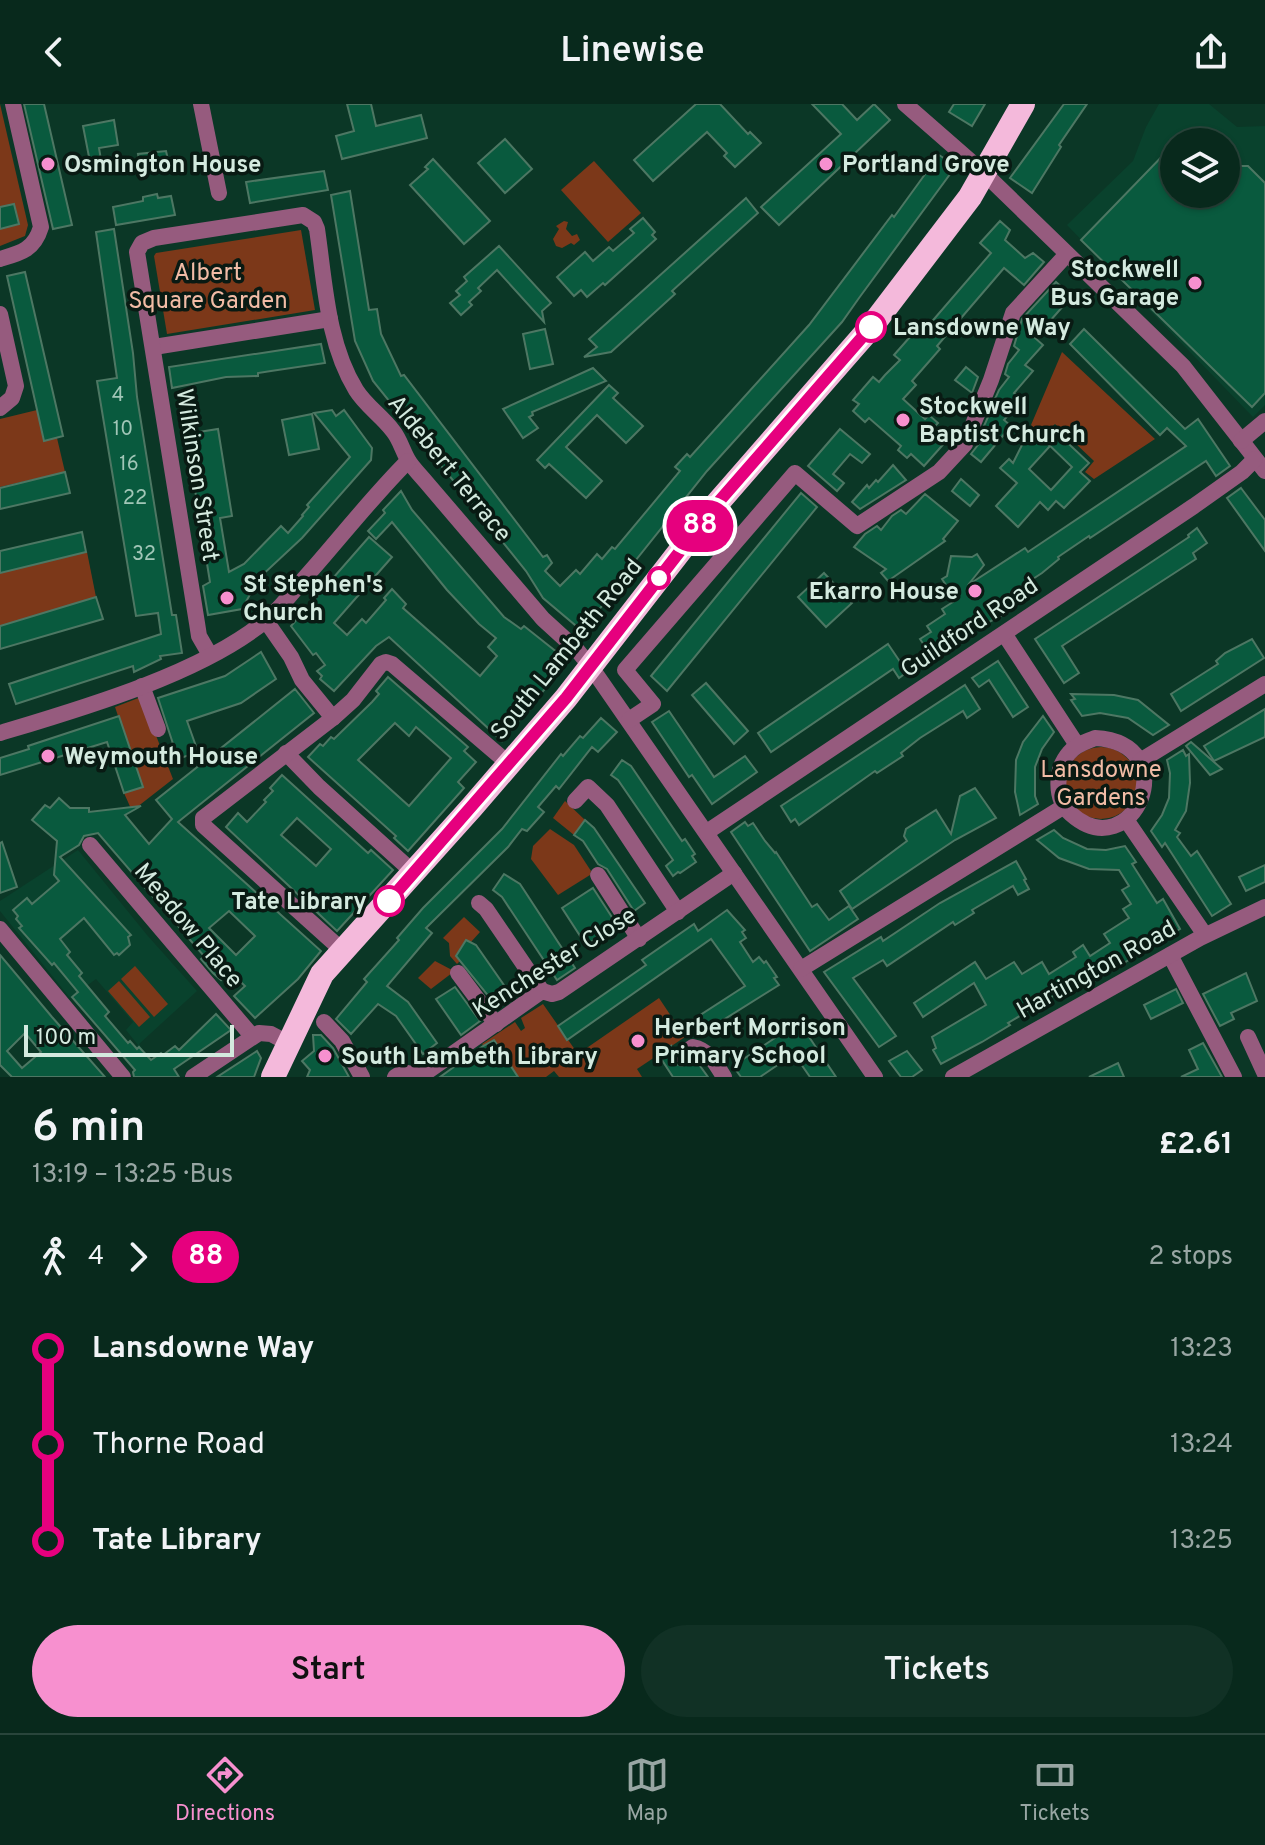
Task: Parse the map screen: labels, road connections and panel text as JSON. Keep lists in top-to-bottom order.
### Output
{
  "streets": {
    "highway": ["South Lambeth Road"],
    "street": [
      "Aldebert Terrace",
      "Wilkinson Street",
      "Guildford Road",
      "Meadow Place",
      "Kenchester Close",
      "Hartington Road"
    ]
  },
  "crossings": [
    ["Aldebert Terrace", "Wilkinson Street"],
    ["Aldebert Terrace", "Guildford Road"],
    ["Aldebert Terrace", "South Lambeth Road"],
    ["Aldebert Terrace", "Kenchester Close"]
  ],
  "parks": ["Albert Square Garden", "Lansdowne Gardens"],
  "places": [
    "Osmington House",
    "Portland Grove",
    "Stockwell Bus Garage",
    "Lansdowne Way",
    "Stockwell Baptist Church",
    "Ekarro House",
    "St Stephen's Church",
    "Weymouth House",
    "Tate Library",
    "Herbert Morrison Primary School",
    "South Lambeth Library"
  ],
  "lines": ["bus line 88"],
  "house_numbers": [
    "4",
    "10",
    "16",
    "22",
    "32"
  ],
  "scale_bar": "100 m",
  "page": {
    "header": "Linewise",
    "on_map": "88",
    "scale": "100 m",
    "heading": ["6 min", "13:19 – 13:25 · Bus", "£2.61"],
    "legs": ["4", "88", "2 stops"],
    "list": [
      {
        "name": "Lansdowne Way",
        "value": "13:23"
      },
      {
        "name": "Thorne Road",
        "value": "13:24"
      },
      {
        "name": "Tate Library",
        "value": "13:25"
      }
    ],
    "buttons": ["Start", "Tickets"],
    "tabs": ["Directions", "Map", "Tickets"]
  }
}
